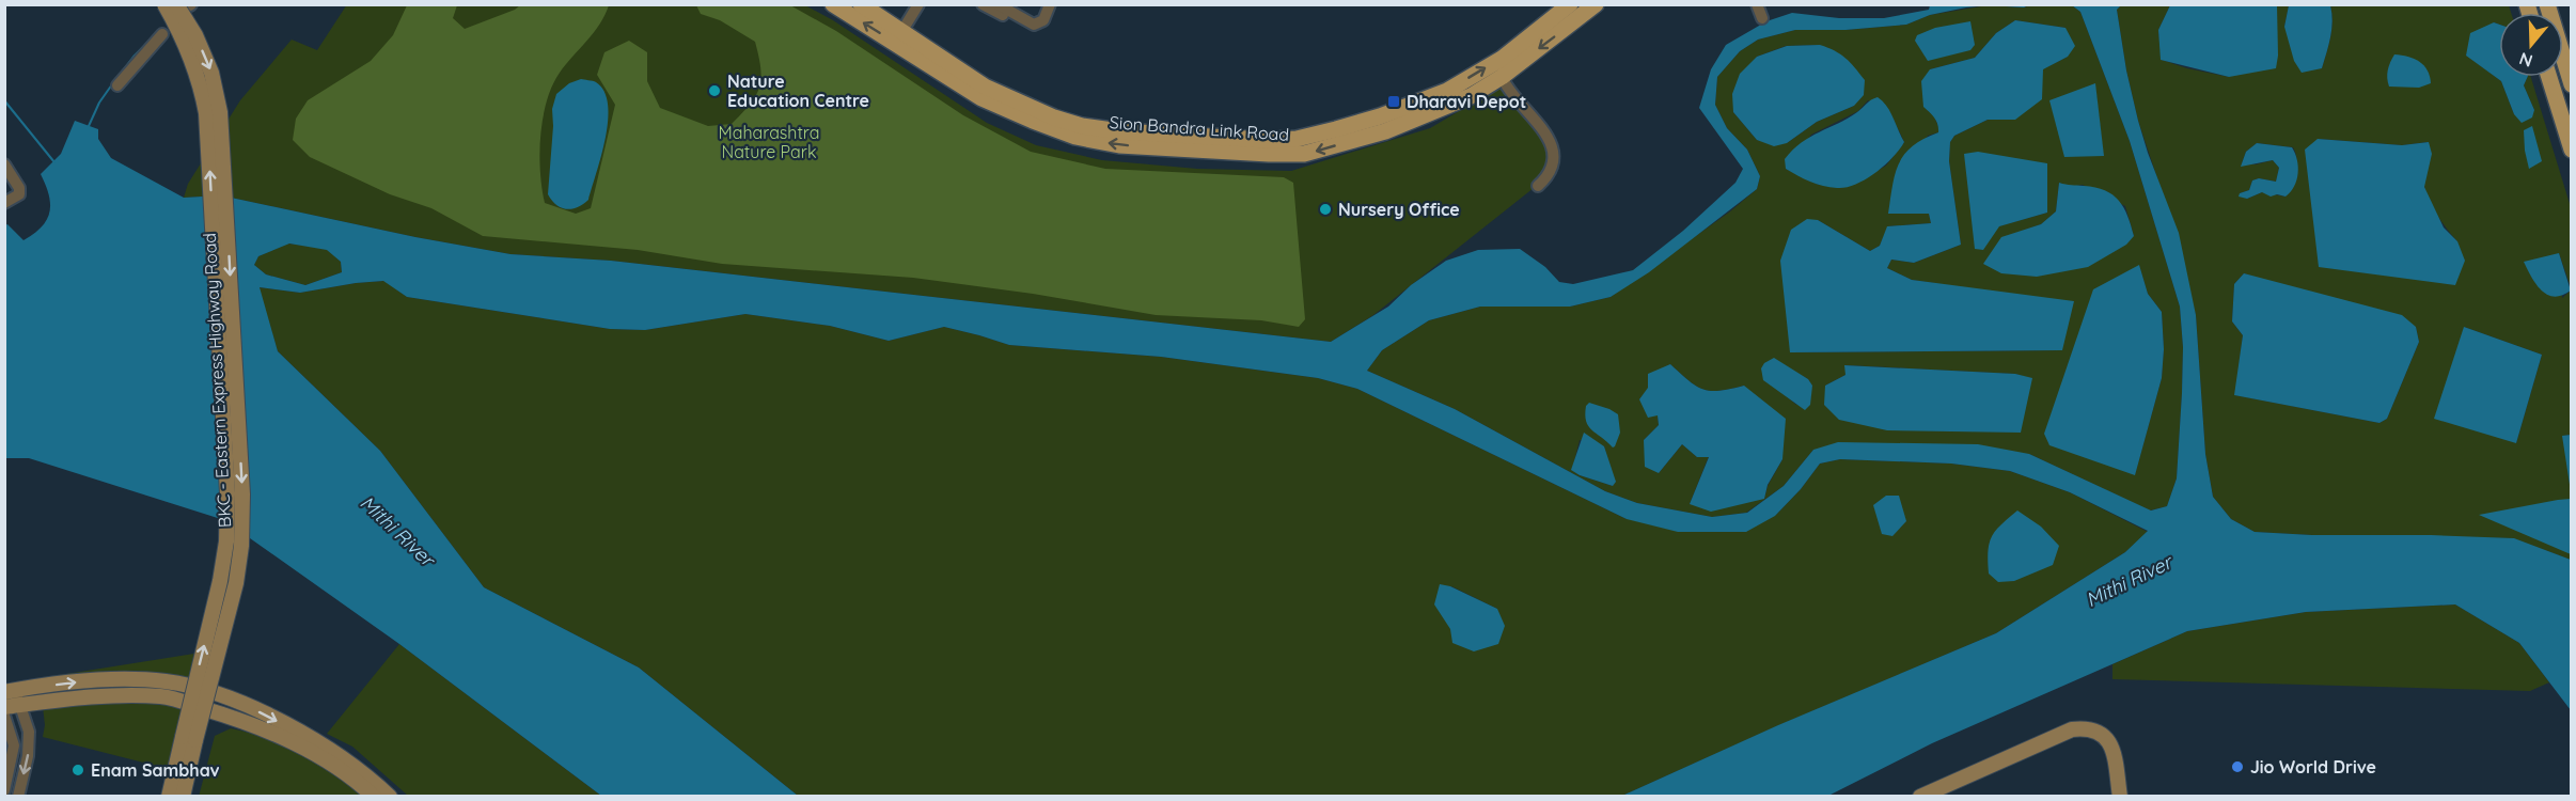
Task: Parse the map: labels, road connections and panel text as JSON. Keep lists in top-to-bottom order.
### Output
{
  "streets": {
    "main road": ["Sion Bandra Link Road", "BKC - Eastern Express Highway Road"]
  },
  "water": ["Mithi River"],
  "parks": ["Maharashtra Nature Park"],
  "places": {
    "other": [
      "Nature Education Centre",
      "Nursery Office",
      "Jio World Drive",
      "Enam Sambhav"
    ],
    "transit": ["Dharavi Depot"]
  },
  "north": "bottom"
}
